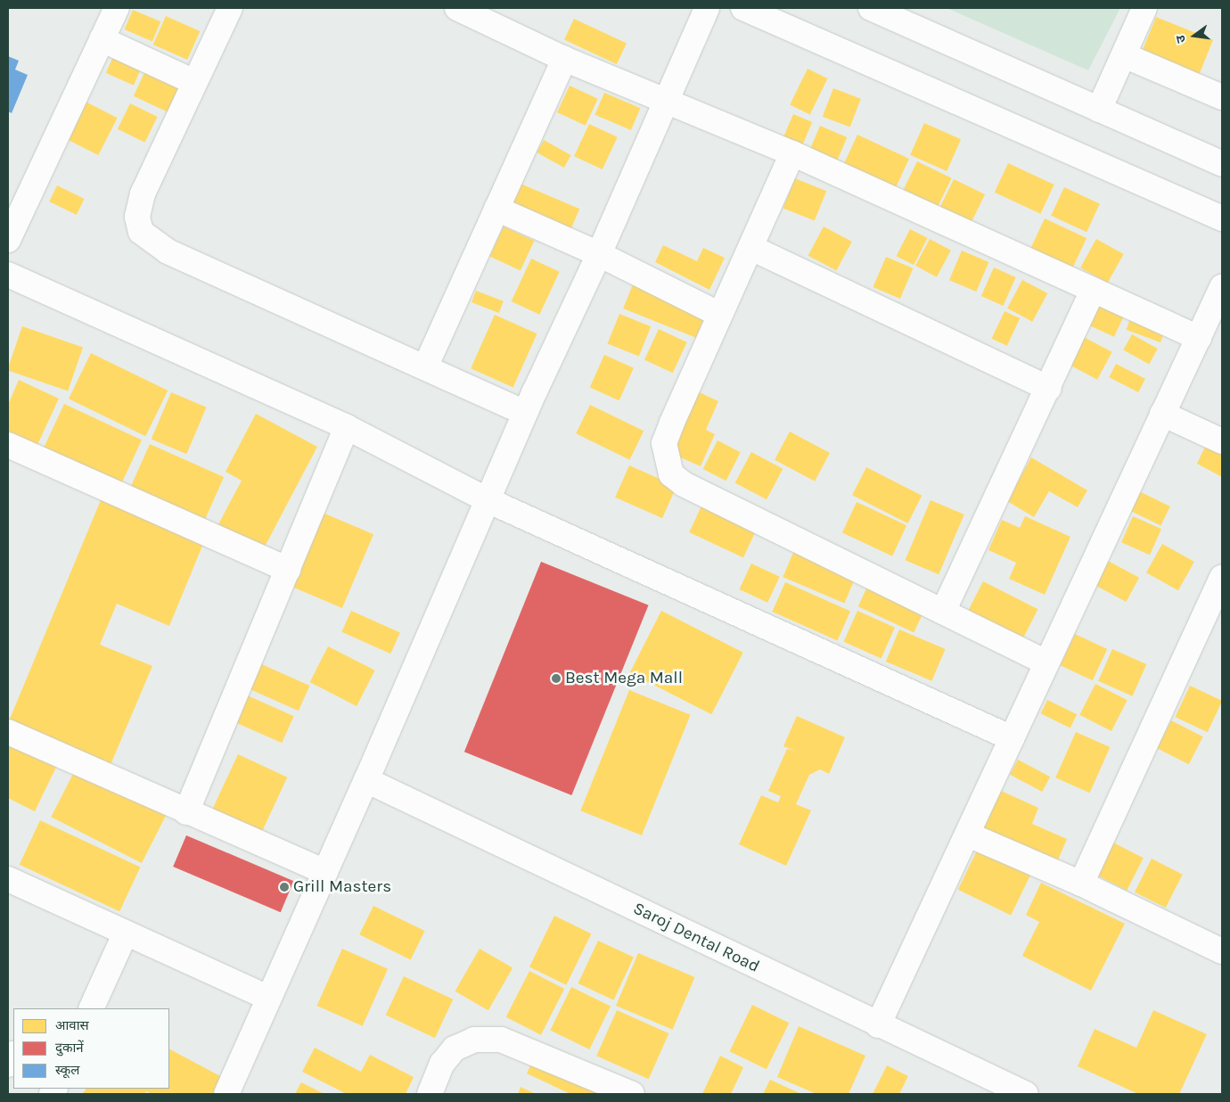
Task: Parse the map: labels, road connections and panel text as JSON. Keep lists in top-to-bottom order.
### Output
{
  "streets": {
    "street": ["Saroj Dental Road"]
  },
  "places": ["Best Mega Mall", "Grill Masters"],
  "legend": ["आवास", "दुकानें", "स्कूल"],
  "north": "left"
}
